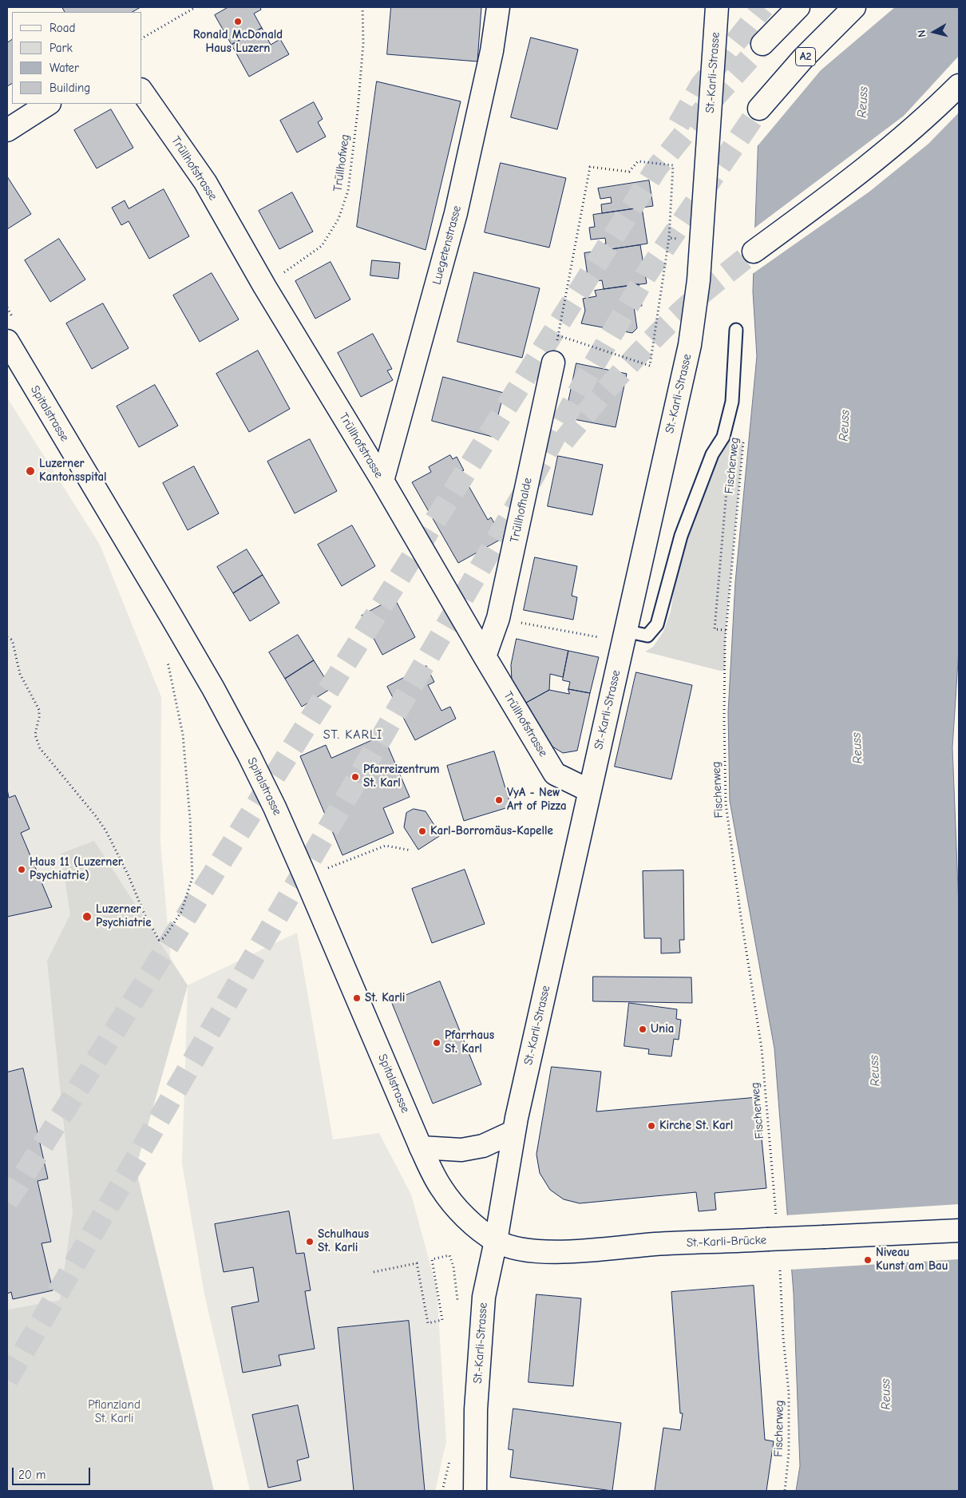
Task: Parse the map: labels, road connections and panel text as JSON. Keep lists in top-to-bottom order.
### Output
{
  "streets": {
    "main road": [
      "A2",
      "St.-Karli-Strasse",
      "Trüllhofstrasse",
      "Luegetenstrasse",
      "Spitalstrasse",
      "Trüllhofhalde",
      "St.-Karli-Brücke"
    ],
    "path": ["Trüllhofweg", "Fischerweg"]
  },
  "crossings": [
    ["St.-Karli-Strasse", "Trüllhofstrasse"],
    ["St.-Karli-Strasse", "Spitalstrasse"],
    ["St.-Karli-Strasse", "St.-Karli-Brücke"],
    ["Trüllhofweg", "Trüllhofstrasse"],
    ["Trüllhofstrasse", "Luegetenstrasse"],
    ["Trüllhofstrasse", "Trüllhofhalde"],
    ["Spitalstrasse", "St.-Karli-Brücke"]
  ],
  "districts": ["ST. KARLI"],
  "water": ["Reuss"],
  "parks": ["Pflanzland St. Karli"],
  "places": [
    "Ronald McDonald Haus Luzern",
    "Luzerner Kantonsspital",
    "Pfarreizentrum St. Karl",
    "VyA - New Art of Pizza",
    "Karl-Borromäus-Kapelle",
    "Haus 11 (Luzerner Psychiatrie)",
    "Luzerner Psychiatrie",
    "St. Karli",
    "Unia",
    "Pfarrhaus St. Karl",
    "Kirche St. Karl",
    "Schulhaus St. Karli",
    "Niveau Kunst am Bau"
  ],
  "legend": [
    "Road",
    "Park",
    "Water",
    "Building"
  ],
  "scale_bar": "20 m",
  "north": "left"
}
